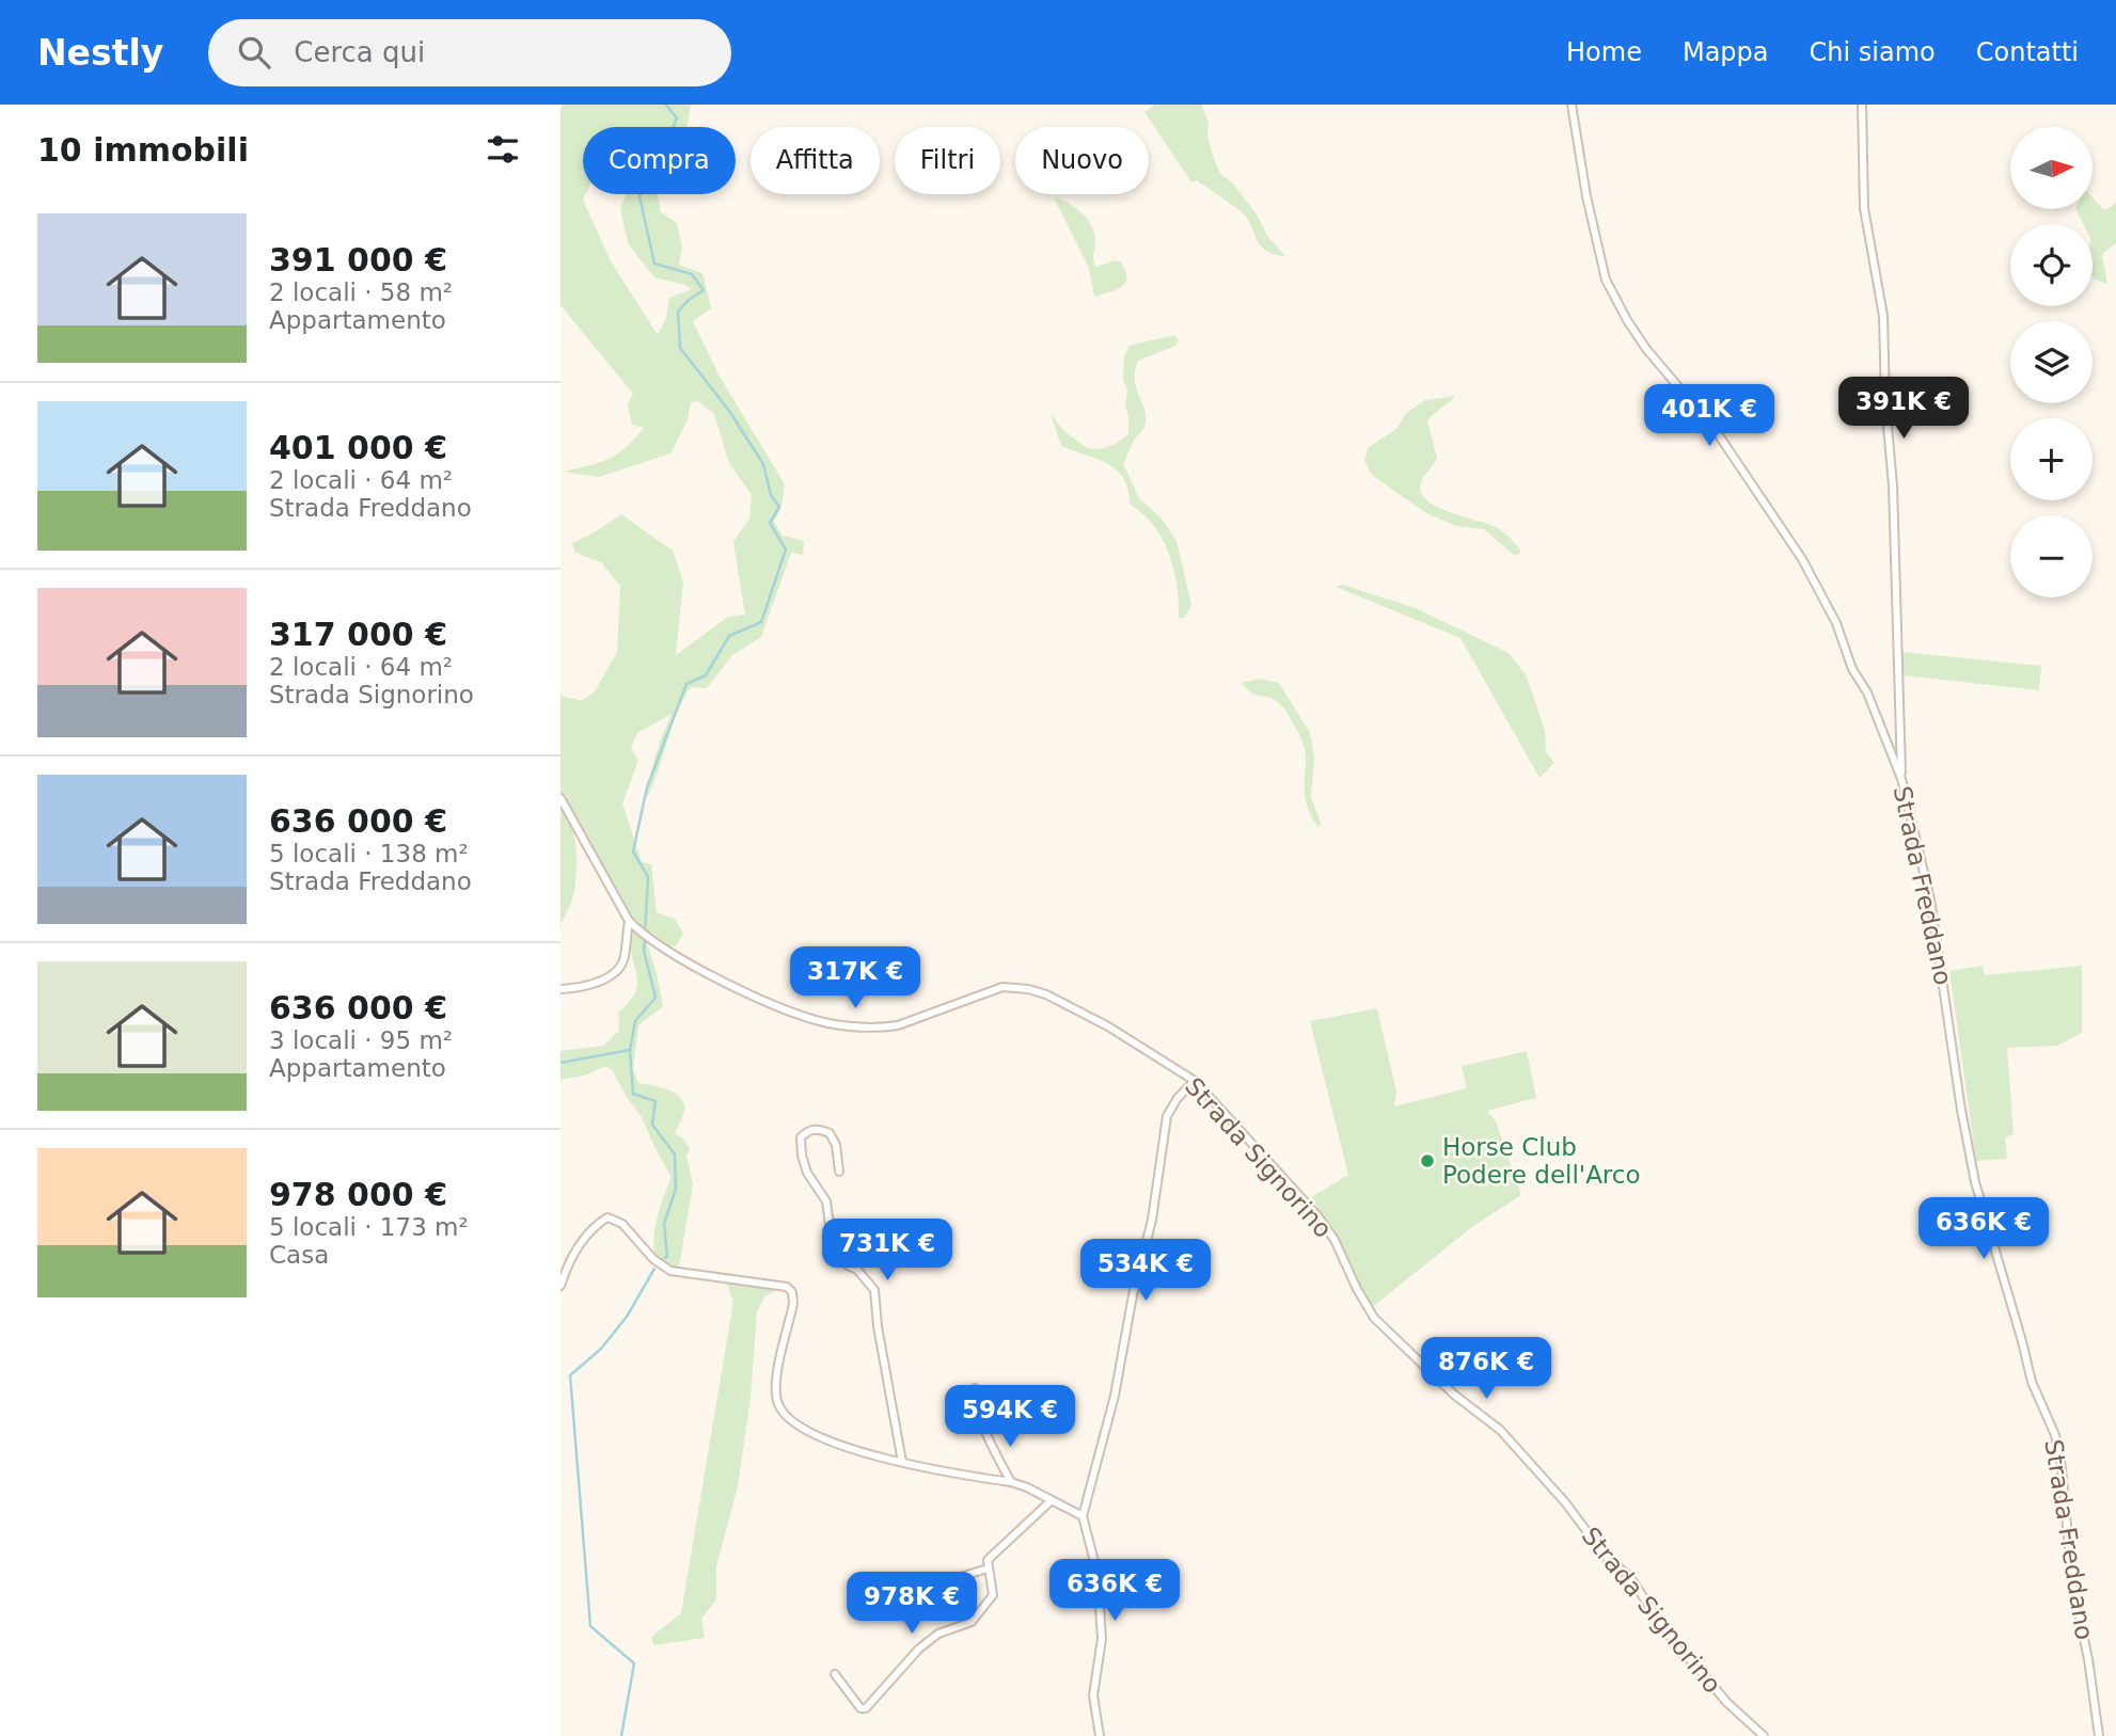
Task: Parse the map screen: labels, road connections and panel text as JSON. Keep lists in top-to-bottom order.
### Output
{
  "streets": {
    "street": ["Strada Freddano", "Strada Signorino"]
  },
  "places": ["Horse Club Podere dell'Arco"],
  "north": "right",
  "page": {
    "header": "Nestly",
    "search": "Cerca qui",
    "nav": [
      "Home",
      "Mappa",
      "Chi siamo",
      "Contatti"
    ],
    "heading": "10 immobili",
    "map_buttons": ["+", "−"],
    "chip": [
      "Compra",
      "Affitta",
      "Filtri",
      "Nuovo"
    ],
    "list": [
      {
        "name": "391 000 €",
        "note": "2 locali · 58 m² · Appartamento"
      },
      {
        "name": "401 000 €",
        "note": "2 locali · 64 m² · Strada Freddano"
      },
      {
        "name": "317 000 €",
        "note": "2 locali · 64 m² · Strada Signorino"
      },
      {
        "name": "636 000 €",
        "note": "5 locali · 138 m² · Strada Freddano"
      },
      {
        "name": "636 000 €",
        "note": "3 locali · 95 m² · Appartamento"
      },
      {
        "name": "978 000 €",
        "note": "5 locali · 173 m² · Casa"
      }
    ],
    "price": [
      "391K €",
      "401K €",
      "317K €",
      "636K €",
      "731K €",
      "534K €",
      "876K €",
      "594K €",
      "636K €",
      "978K €"
    ]
  }
}
